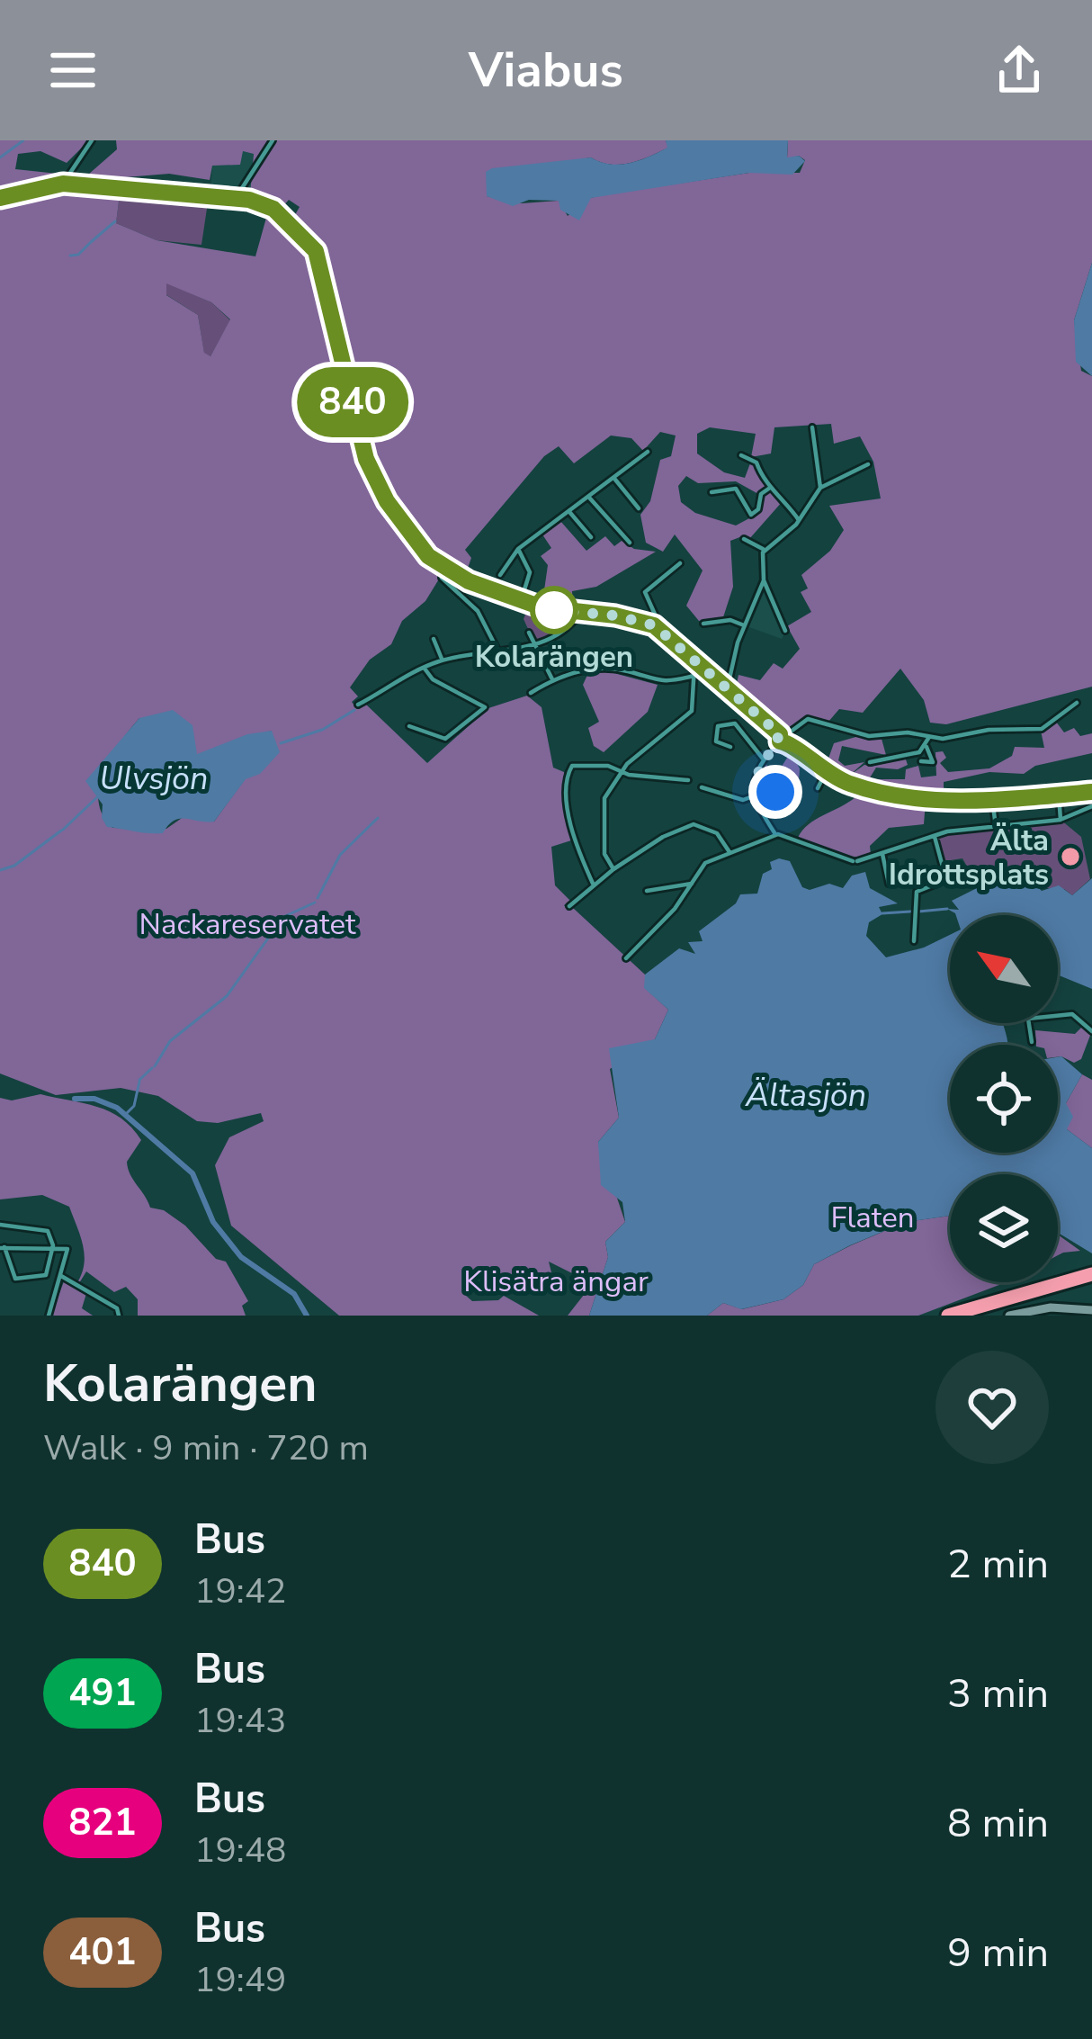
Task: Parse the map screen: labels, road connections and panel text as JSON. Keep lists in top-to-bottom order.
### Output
{
  "water": ["Ulvsjön", "Ältasjön"],
  "parks": ["Nackareservatet", "Flaten", "Klisätra ängar"],
  "places": ["Kolarängen", "Älta Idrottsplats"],
  "lines": ["bus line 840"],
  "north": "top left",
  "page": {
    "header": "Viabus",
    "on_map": "840",
    "heading": ["Kolarängen", "Walk · 9 min · 720 m"],
    "list": [
      {
        "mark": "840",
        "name": "Bus",
        "note": "19:42",
        "value": "2 min"
      },
      {
        "mark": "491",
        "name": "Bus",
        "note": "19:43",
        "value": "3 min"
      },
      {
        "mark": "821",
        "name": "Bus",
        "note": "19:48",
        "value": "8 min"
      },
      {
        "mark": "401",
        "name": "Bus",
        "note": "19:49",
        "value": "9 min"
      }
    ]
  }
}
